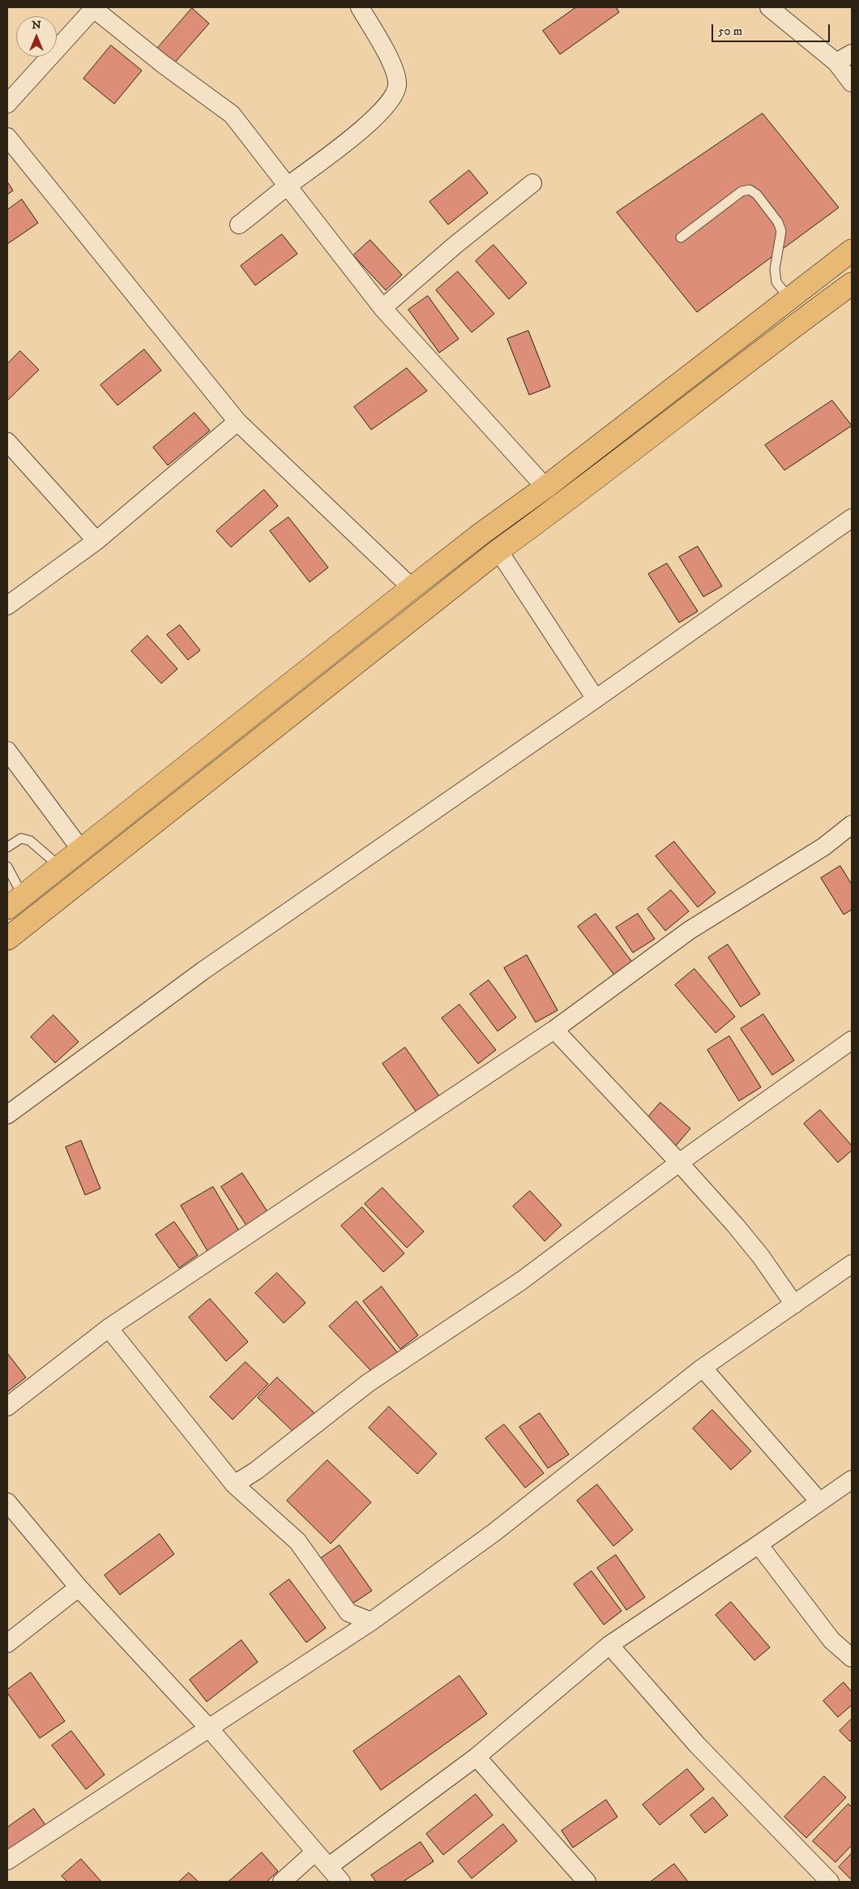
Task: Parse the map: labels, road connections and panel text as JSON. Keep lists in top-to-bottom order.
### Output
{
  "scale_bar": "50 m",
  "north": "top"
}
